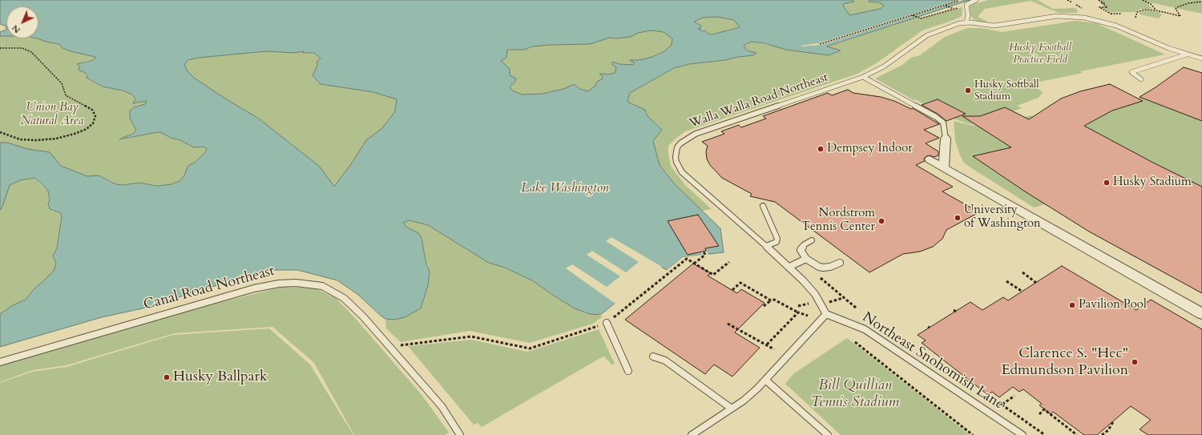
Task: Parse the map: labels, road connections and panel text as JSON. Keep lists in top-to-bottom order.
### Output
{
  "streets": {
    "lane": ["Walla Walla Road Northeast", "Canal Road Northeast", "Northeast Snohomish Lane"]
  },
  "crossings": [
    ["Walla Walla Road Northeast", "Northeast Snohomish Lane"]
  ],
  "water": ["Lake Washington"],
  "parks": ["Husky Football Practice Field", "Union Bay Natural Area", "Bill Quillian Tennis Stadium"],
  "places": [
    "Husky Softball Stadium",
    "Dempsey Indoor",
    "Husky Stadium",
    "University of Washington",
    "Nordstrom Tennis Center",
    "Pavilion Pool",
    "Clarence S. \"Hec\" Edmundson Pavilion",
    "Husky Ballpark"
  ],
  "north": "bottom left"
}
